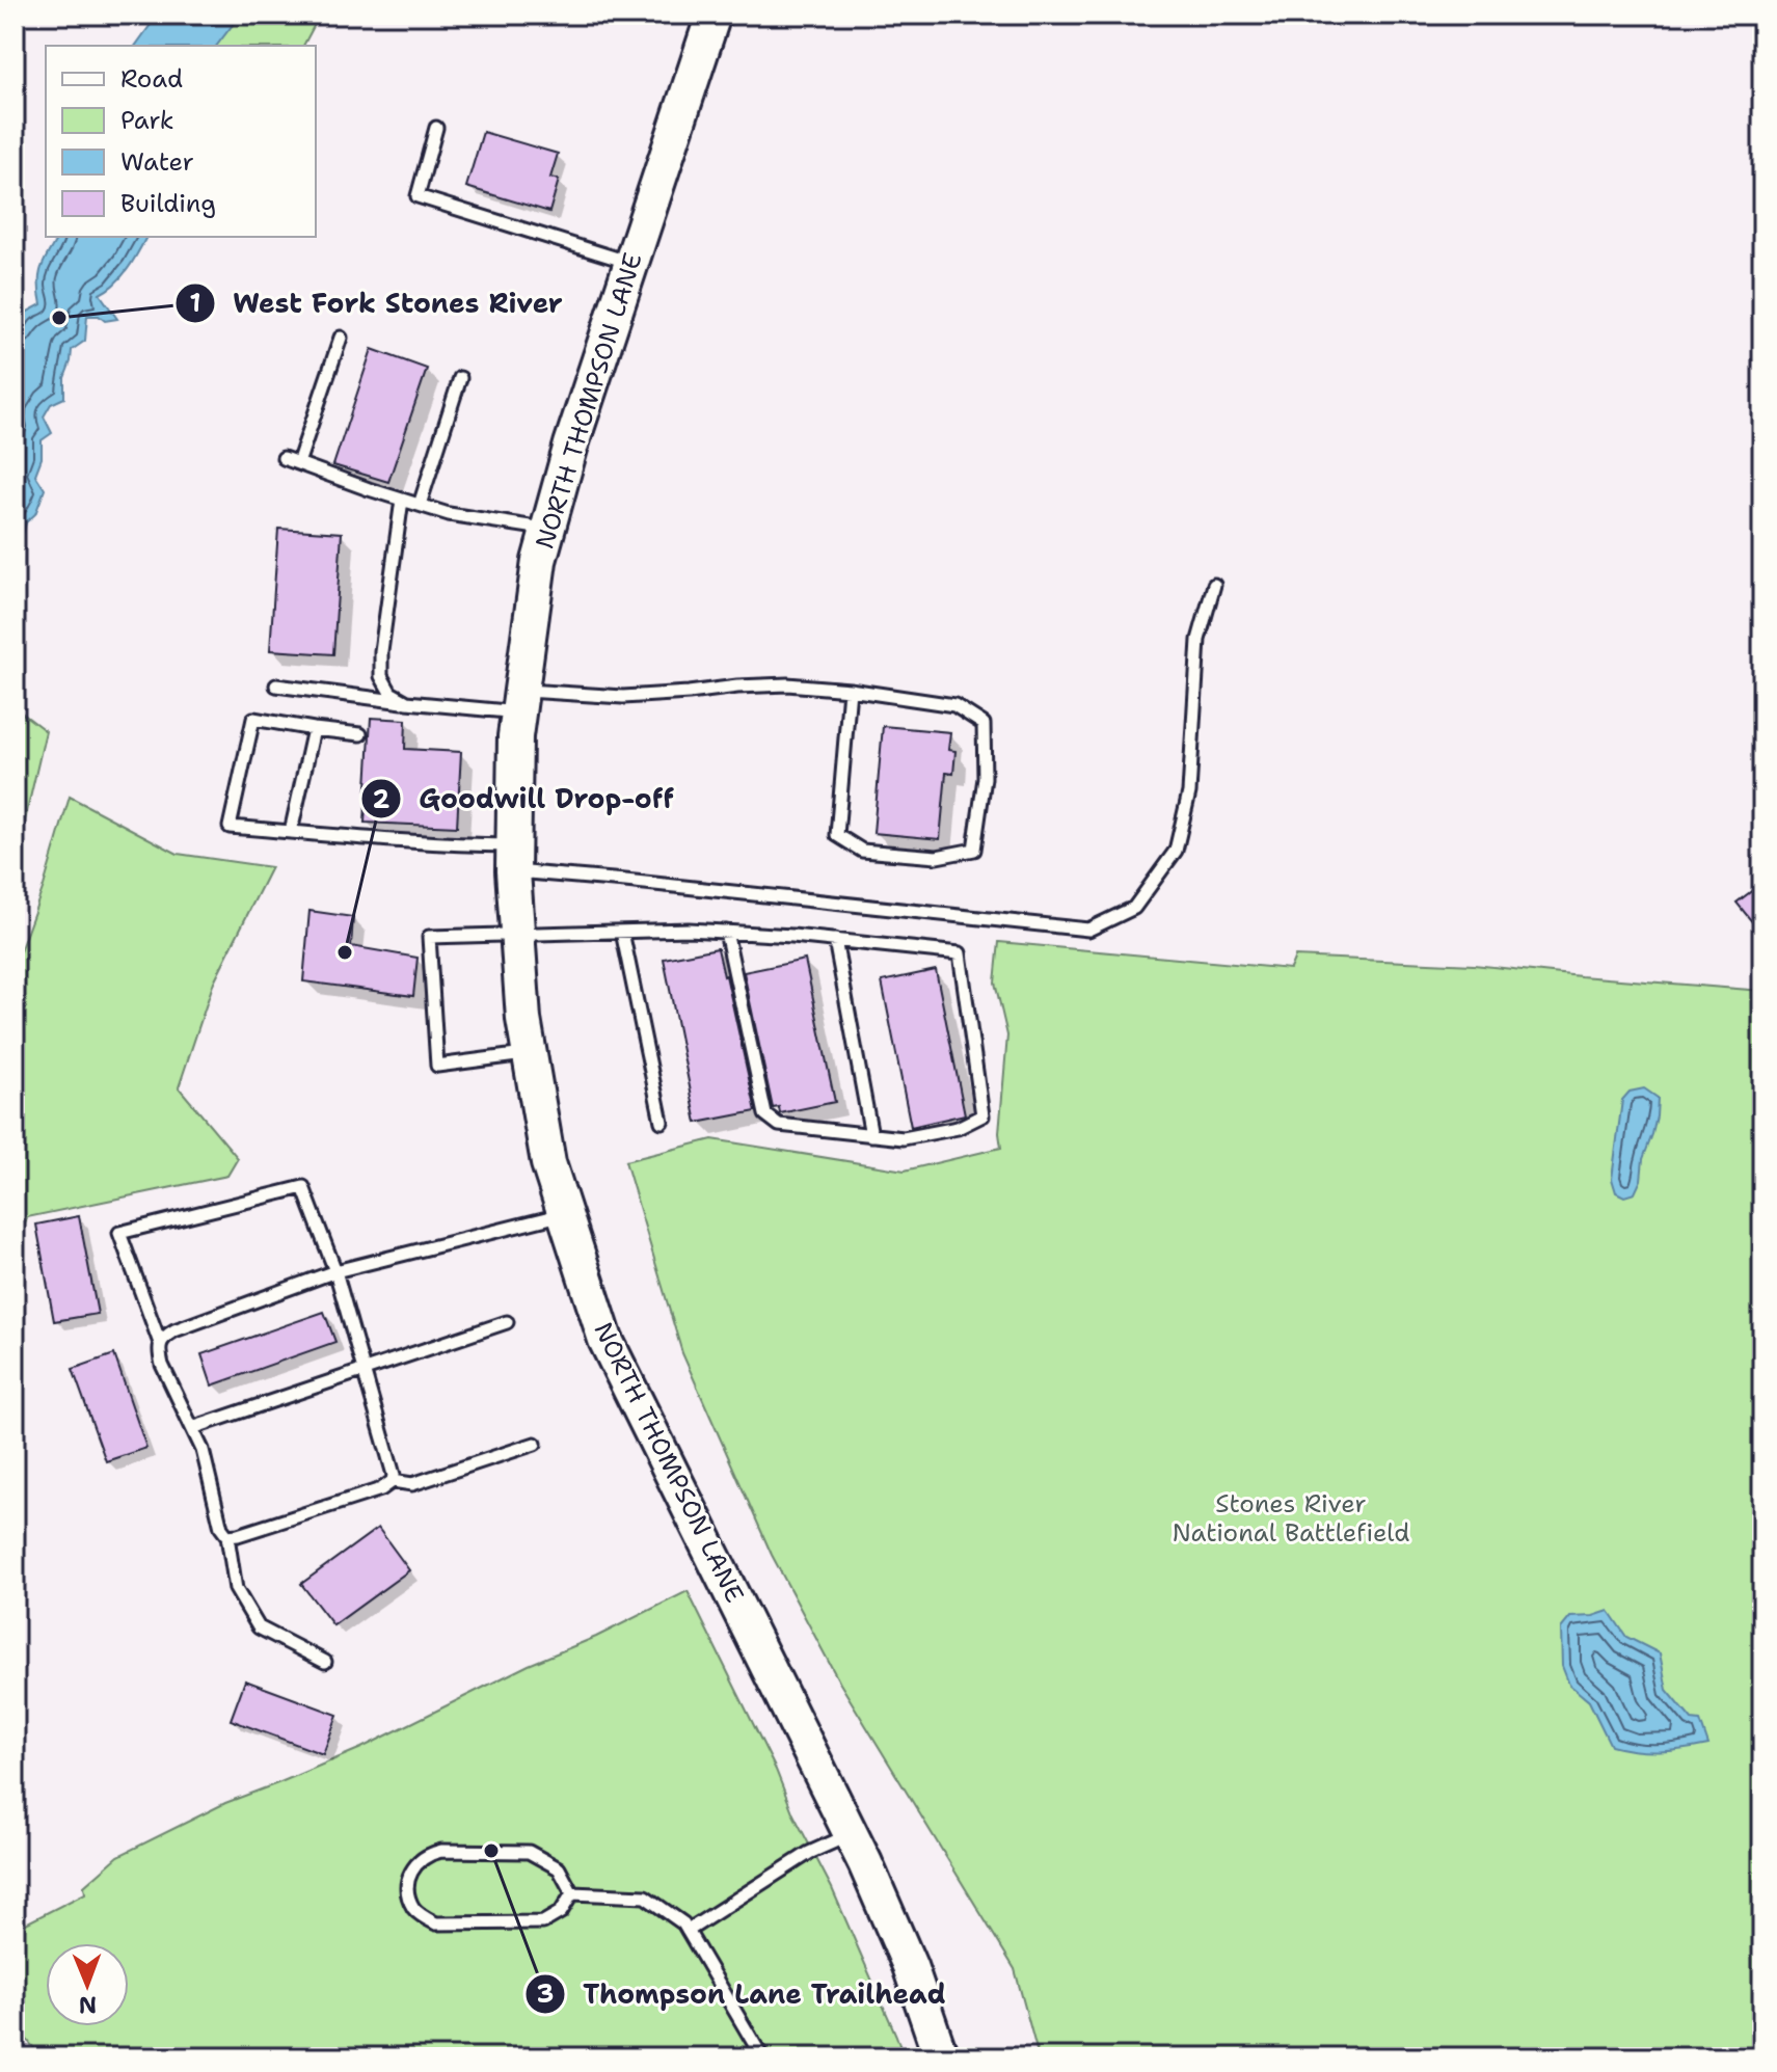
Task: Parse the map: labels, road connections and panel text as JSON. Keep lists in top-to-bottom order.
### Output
{
  "streets": {
    "main road": ["NORTH THOMPSON LANE"]
  },
  "parks": ["Stones River National Battlefield"],
  "places": ["West Fork Stones River", "Goodwill Drop-off", "Thompson Lane Trailhead"],
  "legend": [
    "Road",
    "Park",
    "Water",
    "Building"
  ],
  "north": "bottom"
}
